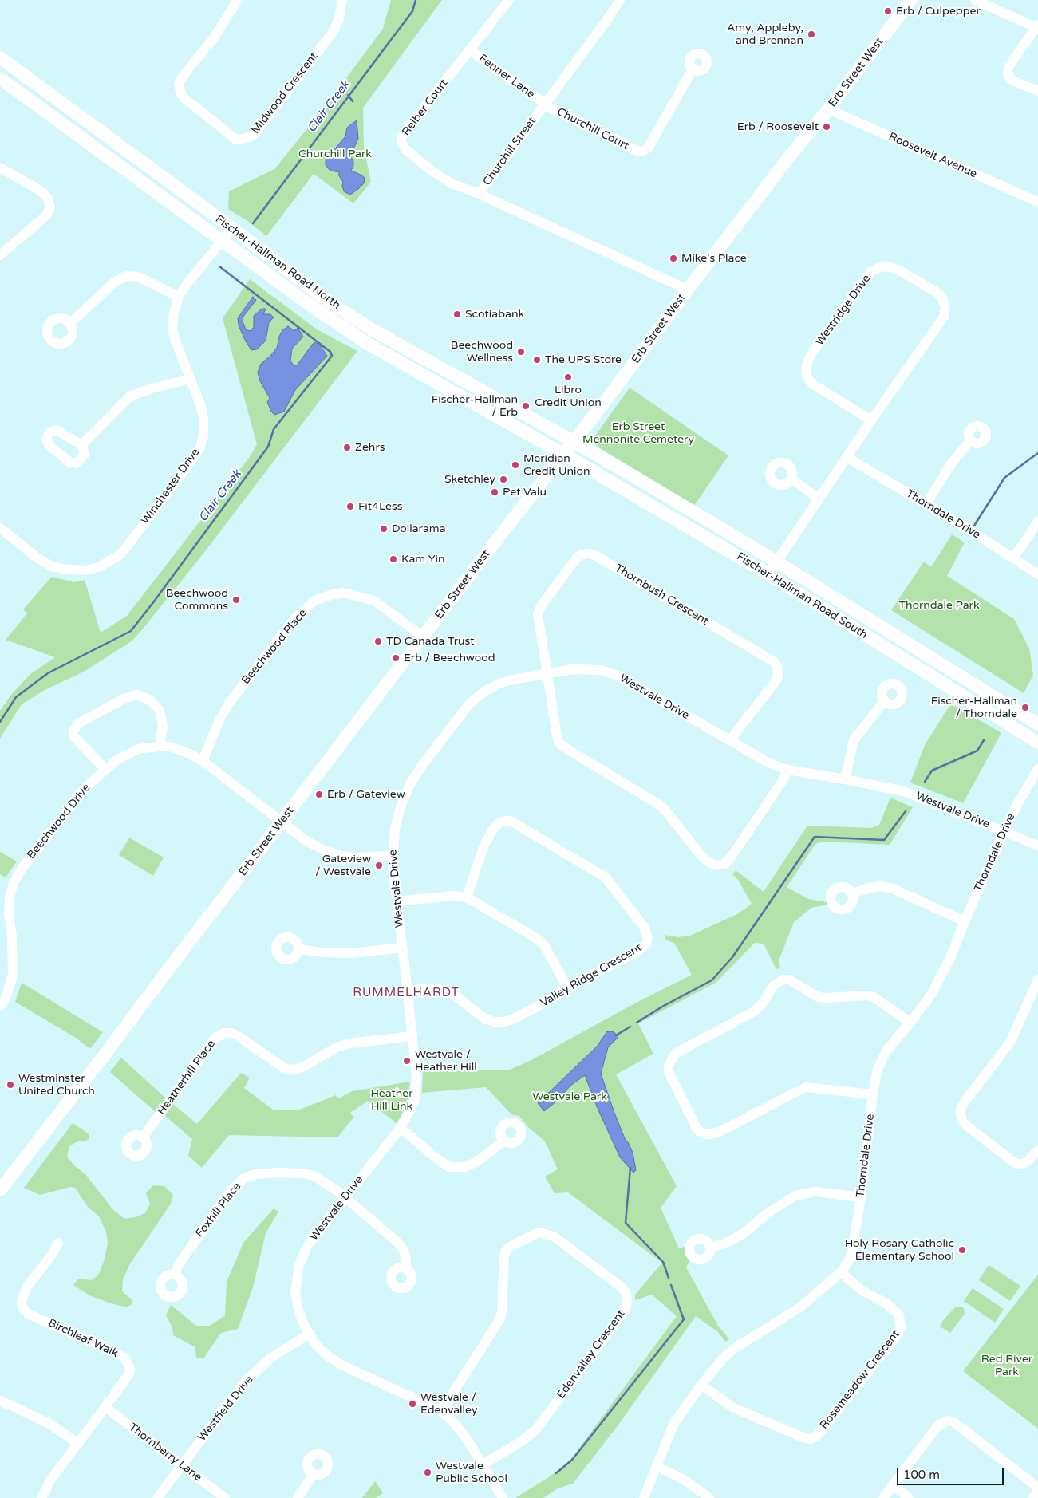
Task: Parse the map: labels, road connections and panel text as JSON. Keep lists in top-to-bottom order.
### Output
{
  "streets": {
    "main road": ["Erb Street West", "Fischer-Hallman Road North", "Fischer-Hallman Road South"],
    "street": [
      "Fenner Lane",
      "Midwood Crescent",
      "Reiber Court",
      "Churchill Court",
      "Churchill Street",
      "Roosevelt Avenue",
      "Westridge Drive",
      "Winchester Drive",
      "Thorndale Drive",
      "Thornbush Crescent",
      "Beechwood Place",
      "Westvale Drive",
      "Beechwood Drive",
      "Valley Ridge Crescent",
      "Heatherhill Place",
      "Foxhill Place",
      "Birchleaf Walk",
      "Edenvalley Crescent",
      "Rosemeadow Crescent",
      "Westfield Drive",
      "Thornberry Lane"
    ]
  },
  "crossings": [
    ["Erb Street West", "Churchill Street"],
    ["Erb Street West", "Roosevelt Avenue"],
    ["Erb Street West", "Fischer-Hallman Road North"],
    ["Erb Street West", "Fischer-Hallman Road South"],
    ["Erb Street West", "Beechwood Place"],
    ["Erb Street West", "Beechwood Drive"],
    ["Fenner Lane", "Reiber Court"],
    ["Fenner Lane", "Churchill Court"],
    ["Fenner Lane", "Churchill Street"],
    ["Reiber Court", "Churchill Street"],
    ["Churchill Court", "Churchill Street"],
    ["Fischer-Hallman Road North", "Winchester Drive"],
    ["Fischer-Hallman Road North", "Fischer-Hallman Road South"],
    ["Westridge Drive", "Thorndale Drive"],
    ["Westridge Drive", "Fischer-Hallman Road South"],
    ["Thorndale Drive", "Westvale Drive"],
    ["Thorndale Drive", "Rosemeadow Crescent"],
    ["Thornbush Crescent", "Westvale Drive"],
    ["Beechwood Place", "Beechwood Drive"],
    ["Westvale Drive", "Beechwood Drive"],
    ["Westvale Drive", "Valley Ridge Crescent"],
    ["Westvale Drive", "Heatherhill Place"],
    ["Westvale Drive", "Foxhill Place"],
    ["Westvale Drive", "Edenvalley Crescent"],
    ["Westvale Drive", "Westfield Drive"],
    ["Birchleaf Walk", "Thornberry Lane"],
    ["Westfield Drive", "Thornberry Lane"]
  ],
  "districts": ["RUMMELHARDT"],
  "water": ["Clair Creek"],
  "parks": [
    "Churchill Park",
    "Erb Street Mennonite Cemetery",
    "Thorndale Park",
    "Heather Hill Link",
    "Westvale Park",
    "Red River Park"
  ],
  "places": [
    "Erb / Culpepper",
    "Amy, Appleby, and Brennan",
    "Erb / Roosevelt",
    "Mike's Place",
    "Scotiabank",
    "Beechwood Wellness",
    "The UPS Store",
    "Libro Credit Union",
    "Fischer-Hallman / Erb",
    "Zehrs",
    "Meridian Credit Union",
    "Sketchley",
    "Pet Valu",
    "Fit4Less",
    "Dollarama",
    "Kam Yin",
    "Beechwood Commons",
    "TD Canada Trust",
    "Erb / Beechwood",
    "Fischer-Hallman / Thorndale",
    "Erb / Gateview",
    "Gateview / Westvale",
    "Westvale / Heather Hill",
    "Westminster United Church",
    "Holy Rosary Catholic Elementary School",
    "Westvale / Edenvalley",
    "Westvale Public School"
  ],
  "scale_bar": "100 m"
}
